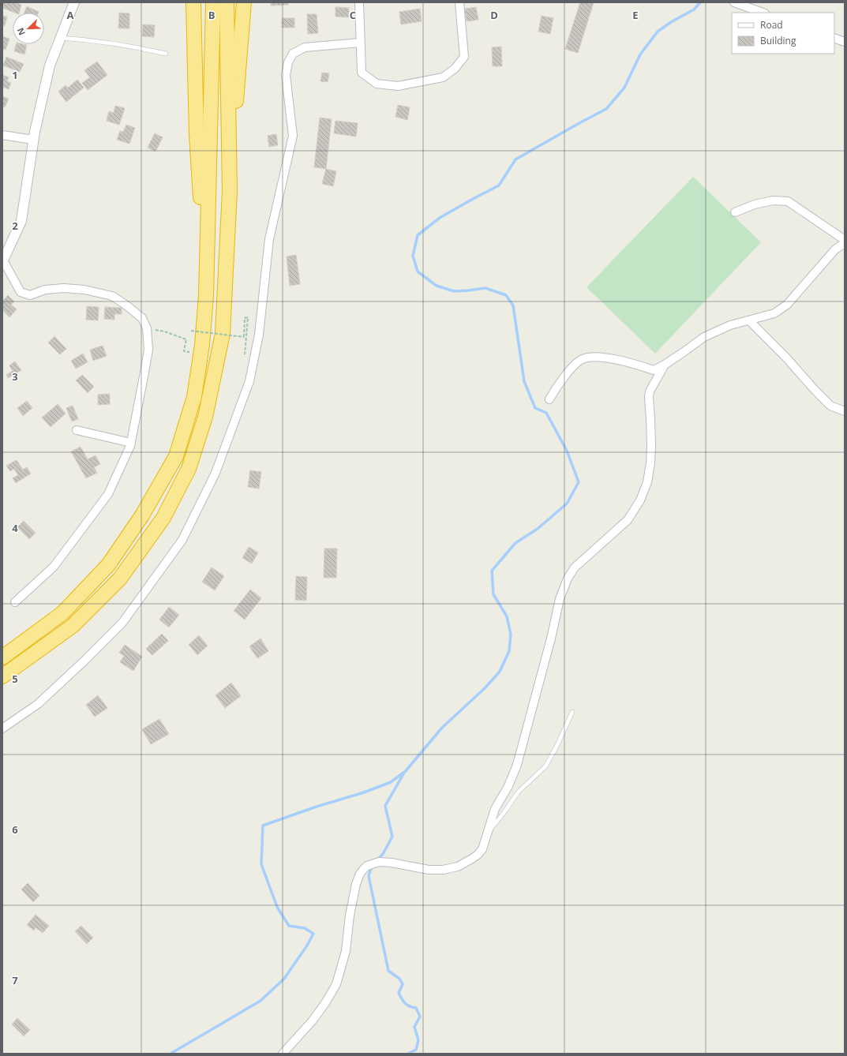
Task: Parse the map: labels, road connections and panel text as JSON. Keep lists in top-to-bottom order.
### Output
{
  "legend": ["Road", "Building"],
  "north": "bottom left",
  "grid": {
    "columns": [
      "A",
      "B",
      "C",
      "D",
      "E"
    ],
    "rows": [
      "1",
      "2",
      "3",
      "4",
      "5",
      "6",
      "7"
    ]
  }
}
